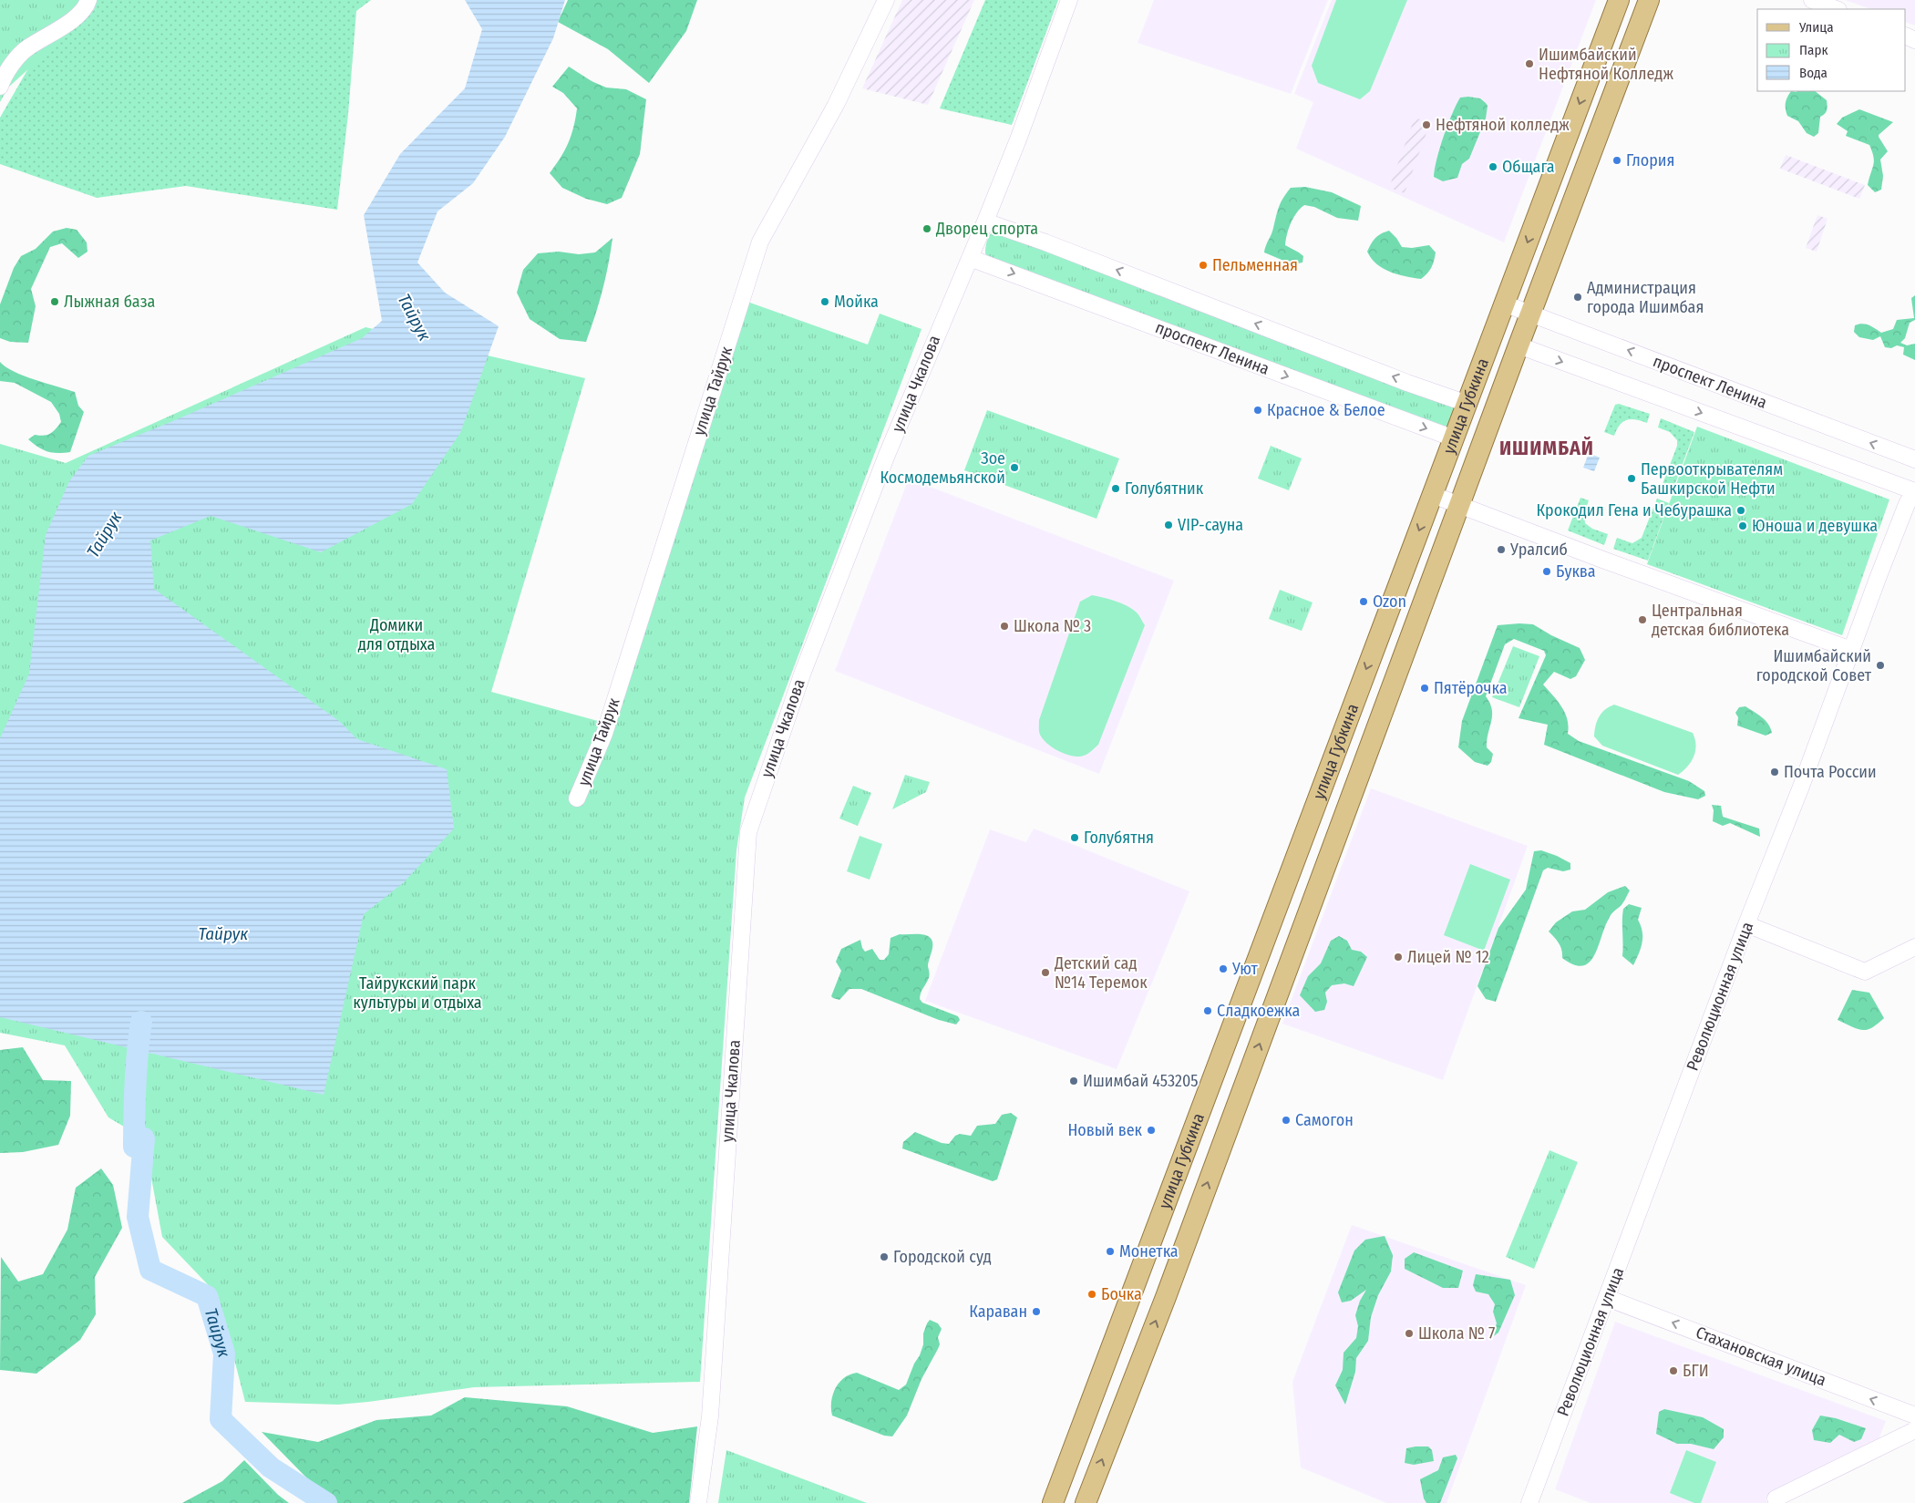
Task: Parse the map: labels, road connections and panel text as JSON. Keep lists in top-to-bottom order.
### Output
{
  "streets": {
    "main road": ["улица Губкина"],
    "street": [
      "проспект Ленина",
      "улица Чкалова",
      "улица Тайрук",
      "Революционная улица",
      "Стахановская улица"
    ]
  },
  "crossings": [
    ["проспект Ленина", "улица Чкалова"],
    ["проспект Ленина", "улица Губкина"],
    ["проспект Ленина", "Революционная улица"],
    ["Революционная улица", "Стахановская улица"]
  ],
  "one_way": ["Стахановская улица"],
  "districts": ["ИШИМБАЙ"],
  "water": ["Тайрук"],
  "parks": ["Домики для отдыха", "Тайрукский парк культуры и отдыха"],
  "places": [
    "Ишимбайский Нефтяной Колледж",
    "Нефтяной колледж",
    "Глория",
    "Общага",
    "Дворец спорта",
    "Пельменная",
    "Администрация города Ишимбая",
    "Лыжная база",
    "Мойка",
    "Красное & Белое",
    "Зое Космодемьянской",
    "Первооткрывателям Башкирской Нефти",
    "Голубятник",
    "Крокодил Гена и Чебурашка",
    "VIP-сауна",
    "Юноша и девушка",
    "Уралсиб",
    "Буква",
    "Ozon",
    "Центральная детская библиотека",
    "Школа № 3",
    "Ишимбайский городской Совет",
    "Пятёрочка",
    "Почта России",
    "Голубятня",
    "Лицей № 12",
    "Уют",
    "Детский сад №14 Теремок",
    "Сладкоежка",
    "Ишимбай 453205",
    "Самогон",
    "Новый век",
    "Монетка",
    "Городской суд",
    "Бочка",
    "Караван",
    "Школа № 7",
    "БГИ"
  ],
  "legend": ["Улица", "Парк", "Вода"]
}
